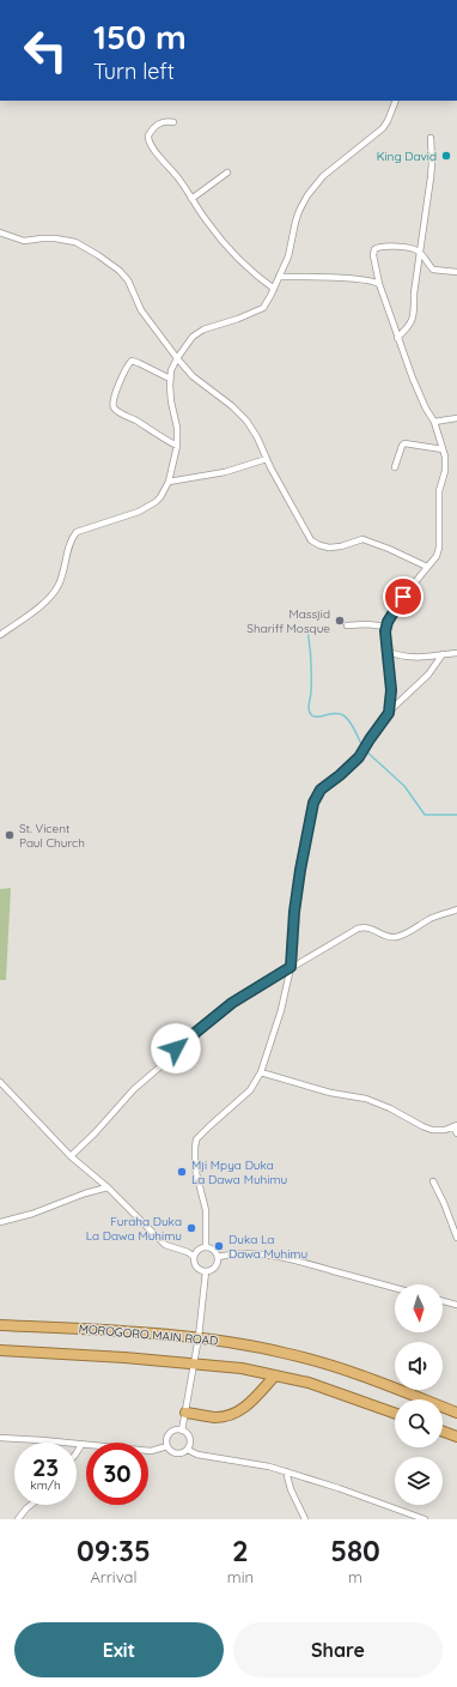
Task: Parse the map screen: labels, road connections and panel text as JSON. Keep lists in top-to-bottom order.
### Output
{
  "streets": {
    "highway": ["MOROGORO MAIN ROAD"]
  },
  "places": [
    "King David",
    "Massjid Shariff Mosque",
    "St. Vicent Paul Church",
    "Mji Mpya Duka La Dawa Muhimu",
    "Furaha Duka La Dawa Muhimu",
    "Duka La Dawa Muhimu"
  ],
  "north": "bottom",
  "page": {
    "turn": ["150 m", "Turn left"],
    "speed": "23 km/h",
    "limit": "30",
    "eta": [
      "09:35",
      "Arrival",
      "2",
      "min",
      "580",
      "m"
    ],
    "buttons": ["Exit", "Share"]
  }
}
